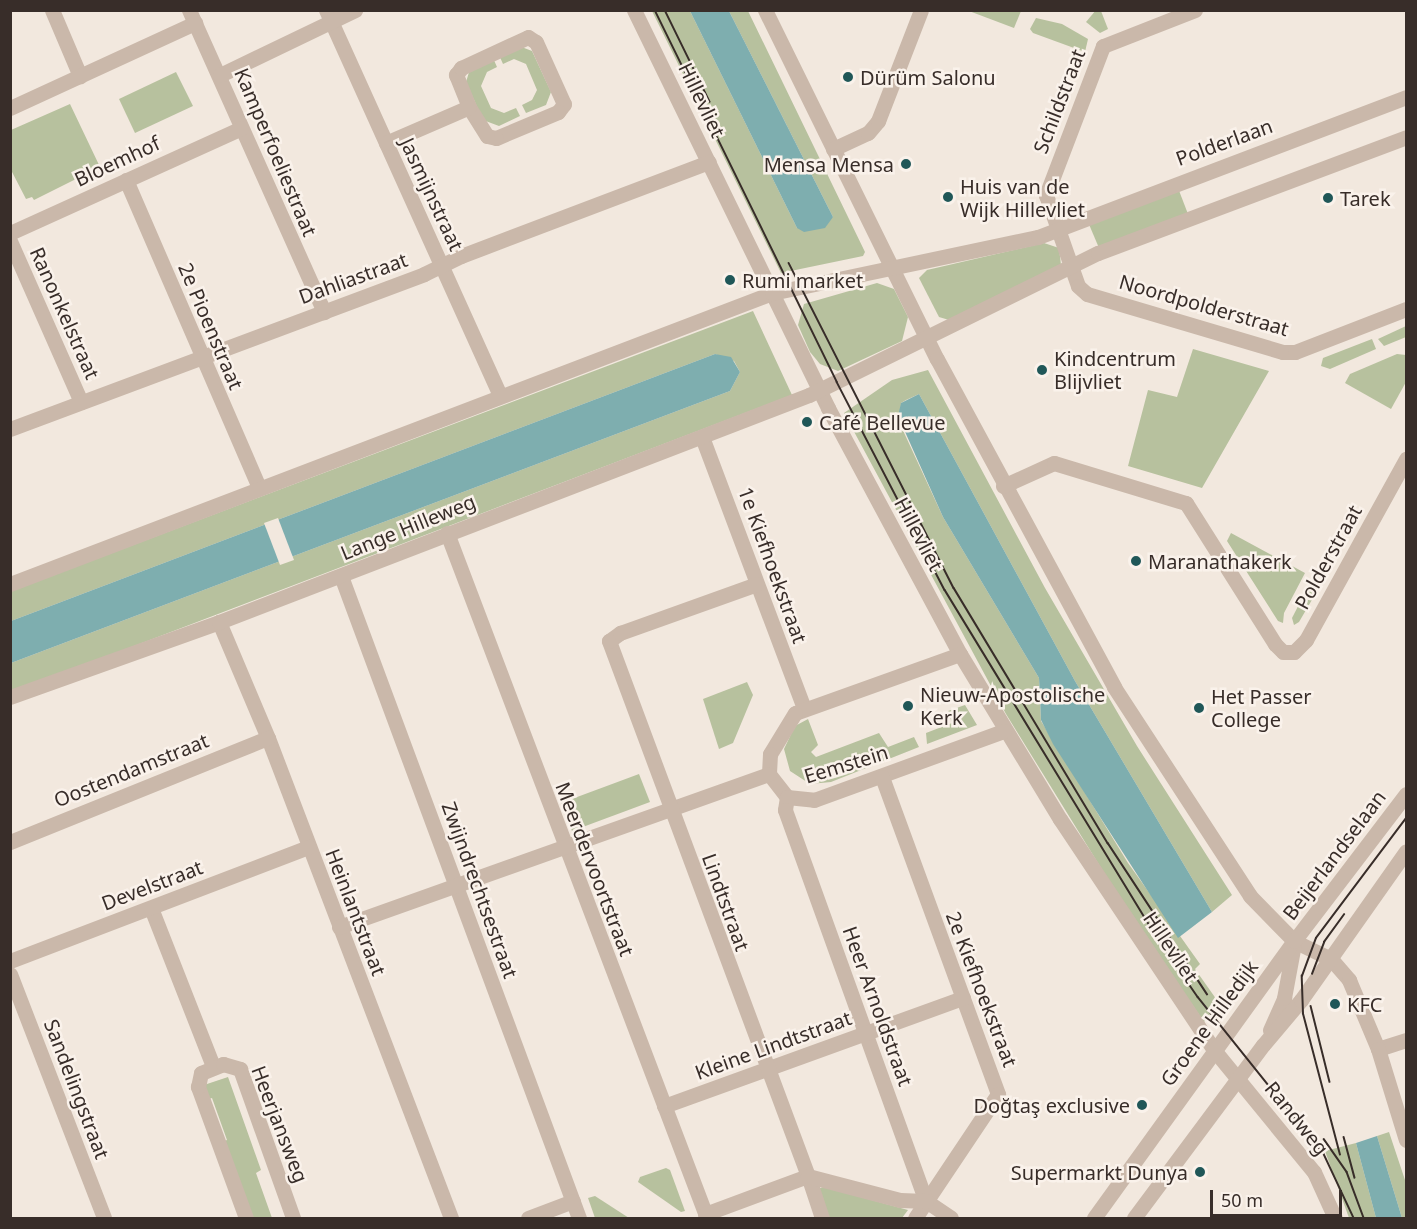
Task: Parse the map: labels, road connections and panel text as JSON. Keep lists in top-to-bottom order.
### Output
{
  "streets": {
    "street": [
      "Hillevliet",
      "Schildstraat",
      "Polderlaan",
      "Kamperfoeliestraat",
      "Bloemhof",
      "Jasmijnstraat",
      "Dahliastraat",
      "Noordpolderstraat",
      "Ranonkelstraat",
      "2e Pioenstraat",
      "Lange Hilleweg",
      "Polderstraat",
      "1e Kiefhoekstraat",
      "Eemstein",
      "Oostendamstraat",
      "Beijerlandselaan",
      "Meerdervoortstraat",
      "Develstraat",
      "Zwijndrechtsestraat",
      "Lindtstraat",
      "Heinlantstraat",
      "2e Kiefhoekstraat",
      "Heer Arnoldstraat",
      "Groene Hilledijk",
      "Kleine Lindtstraat",
      "Sandelingstraat",
      "Randweg",
      "Heerjansweg"
    ]
  },
  "crossings": [
    ["Hillevliet", "Polderlaan"],
    ["Hillevliet", "Dahliastraat"],
    ["Hillevliet", "Lange Hilleweg"],
    ["Hillevliet", "Eemstein"],
    ["Hillevliet", "Groene Hilledijk"],
    ["Hillevliet", "Randweg"],
    ["Schildstraat", "Polderlaan"],
    ["Kamperfoeliestraat", "Bloemhof"],
    ["Kamperfoeliestraat", "Dahliastraat"],
    ["Bloemhof", "2e Pioenstraat"],
    ["Jasmijnstraat", "Dahliastraat"],
    ["Dahliastraat", "Ranonkelstraat"],
    ["Dahliastraat", "2e Pioenstraat"],
    ["Lange Hilleweg", "1e Kiefhoekstraat"],
    ["Lange Hilleweg", "Meerdervoortstraat"],
    ["Lange Hilleweg", "Zwijndrechtsestraat"],
    ["Lange Hilleweg", "Heinlantstraat"],
    ["1e Kiefhoekstraat", "Lindtstraat"],
    ["Eemstein", "2e Kiefhoekstraat"],
    ["Eemstein", "Heer Arnoldstraat"],
    ["Oostendamstraat", "Heinlantstraat"],
    ["Beijerlandselaan", "Groene Hilledijk"],
    ["Meerdervoortstraat", "Kleine Lindtstraat"],
    ["Develstraat", "Heinlantstraat"],
    ["Lindtstraat", "Kleine Lindtstraat"],
    ["2e Kiefhoekstraat", "Heer Arnoldstraat"],
    ["2e Kiefhoekstraat", "Kleine Lindtstraat"],
    ["Heer Arnoldstraat", "Kleine Lindtstraat"],
    ["Groene Hilledijk", "Randweg"]
  ],
  "places": [
    "Dürüm Salonu",
    "Mensa Mensa",
    "Huis van de Wijk Hillevliet",
    "Tarek",
    "Rumi market",
    "Kindcentrum Blijvliet",
    "Café Bellevue",
    "Maranathakerk",
    "Nieuw-Apostolische Kerk",
    "Het Passer College",
    "KFC",
    "Doğtaş exclusive",
    "Supermarkt Dunya"
  ],
  "scale_bar": "50 m"
}
